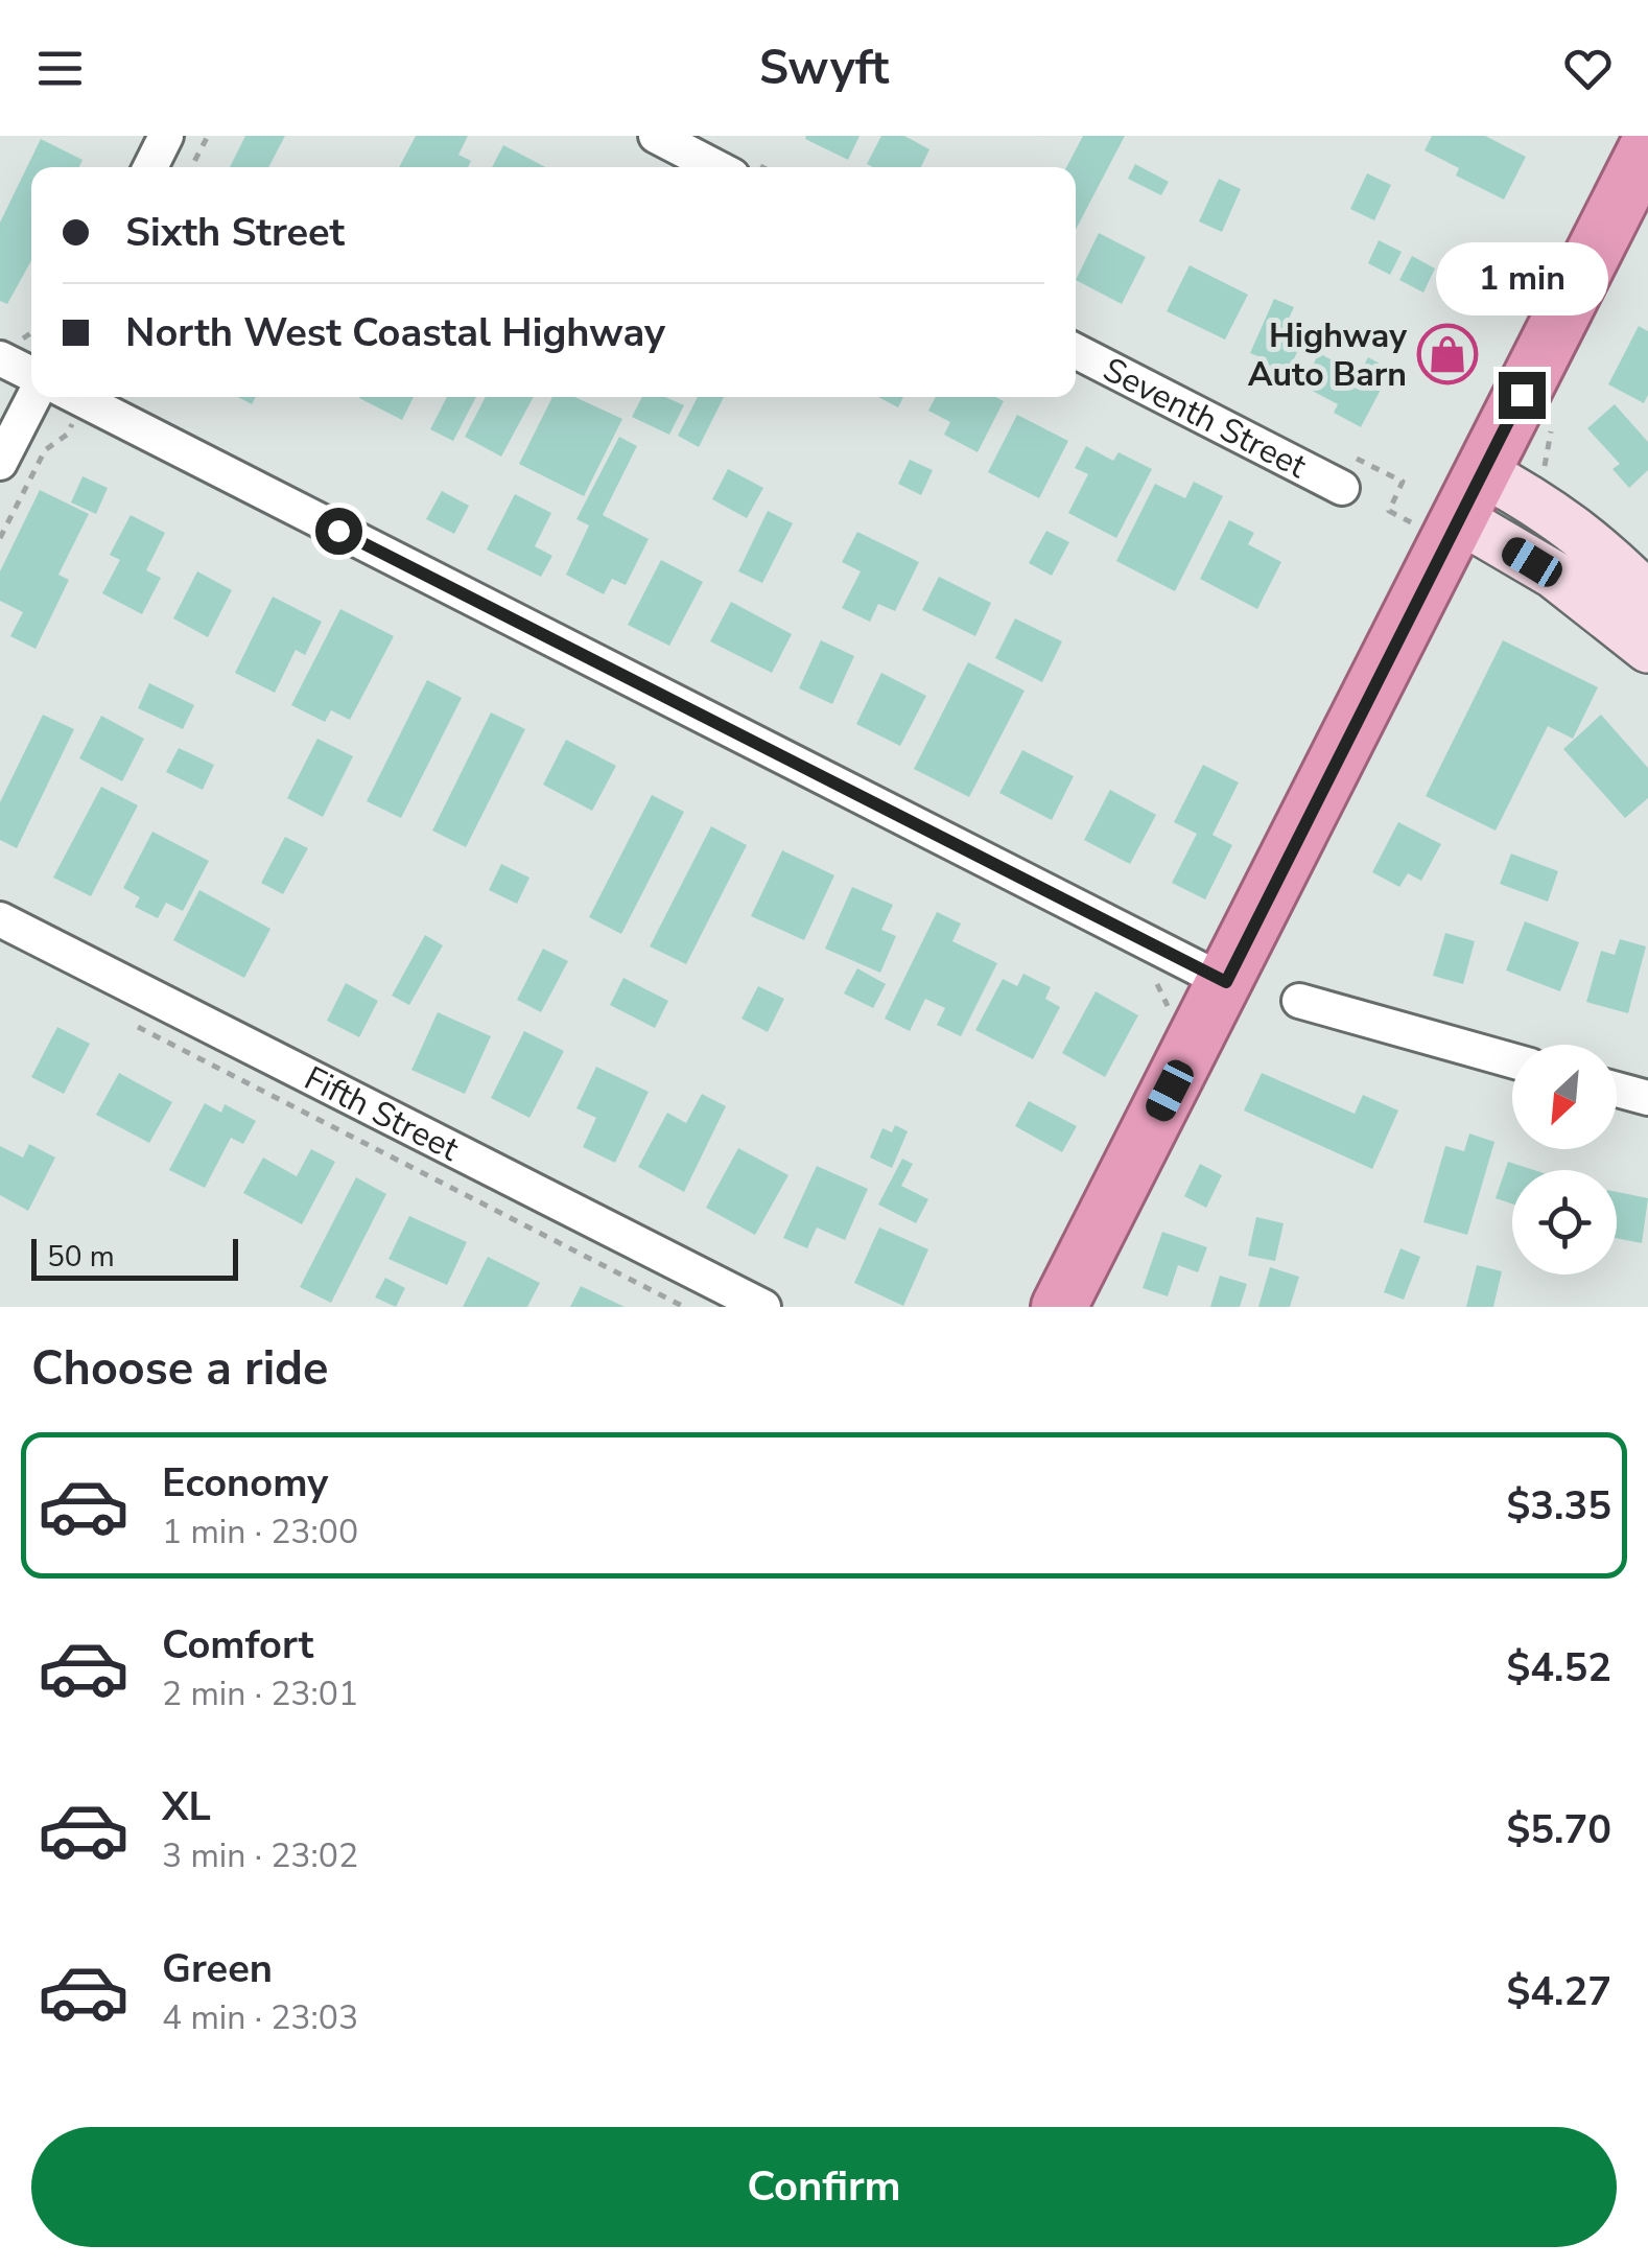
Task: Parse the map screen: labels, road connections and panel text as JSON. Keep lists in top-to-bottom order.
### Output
{
  "streets": {
    "street": ["Seventh Street", "Fifth Street"]
  },
  "places": {
    "shop": ["Highway Auto Barn"]
  },
  "scale_bar": "50 m",
  "north": "bottom left",
  "page": {
    "header": "Swyft",
    "banner": ["Sixth Street", "North West Coastal Highway"],
    "bubble": "1 min",
    "scale": "50 m",
    "heading": "Choose a ride",
    "list": [
      {
        "name": "Economy",
        "note": "1 min · 23:00",
        "value": "$3.35"
      },
      {
        "name": "Comfort",
        "note": "2 min · 23:01",
        "value": "$4.52"
      },
      {
        "name": "XL",
        "note": "3 min · 23:02",
        "value": "$5.70"
      },
      {
        "name": "Green",
        "note": "4 min · 23:03",
        "value": "$4.27"
      }
    ],
    "buttons": "Confirm"
  }
}
